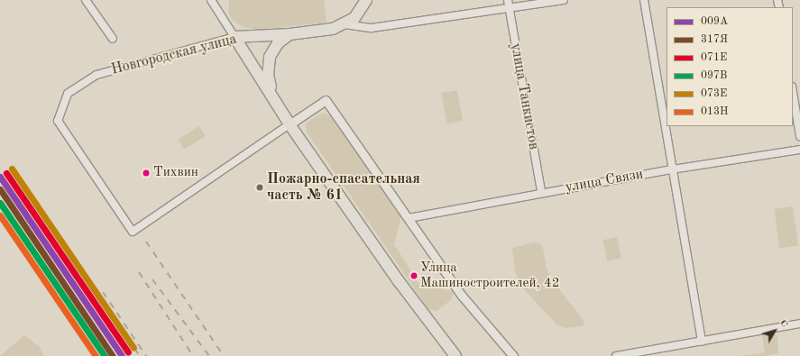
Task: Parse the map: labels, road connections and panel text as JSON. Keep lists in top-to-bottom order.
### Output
{
  "streets": {
    "main road": ["Новгородская улица"],
    "street": ["улица Танкистов", "улица Связи"]
  },
  "crossings": [
    ["Новгородская улица", "улица Танкистов"],
    ["улица Танкистов", "улица Связи"]
  ],
  "places": ["Тихвин", "Пожарно-спасательная часть № 61", "Улица Машиностроителей, 42"],
  "lines": [
    "transit line 073Е",
    "transit line 071Е",
    "transit line 009А",
    "transit line 317Я",
    "transit line 097В",
    "transit line 013Н"
  ],
  "legend": [
    "009А",
    "317Я",
    "071Е",
    "097В",
    "073Е",
    "013Н"
  ],
  "north": "top right"
}
